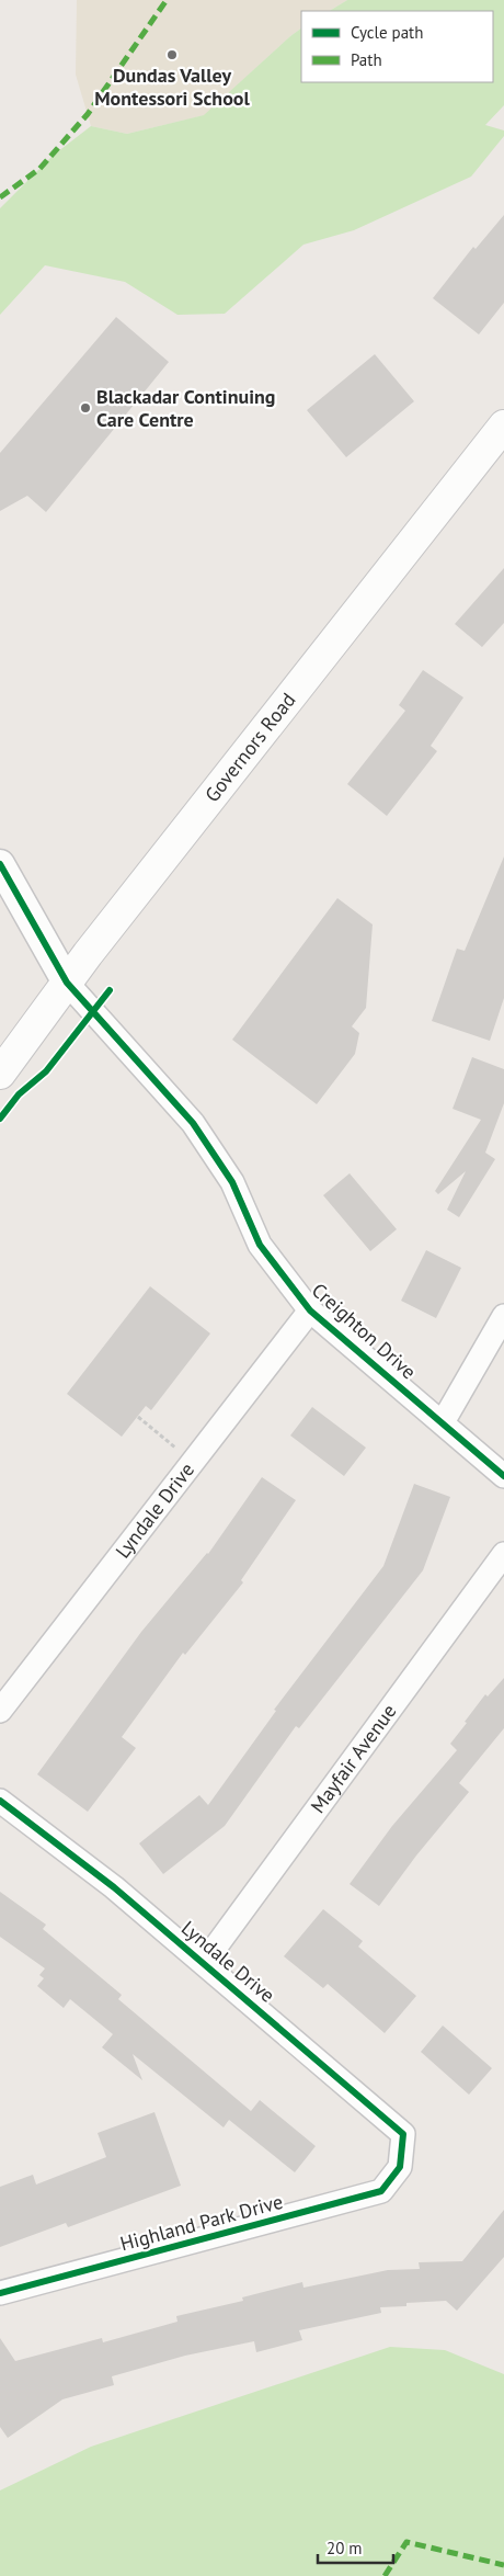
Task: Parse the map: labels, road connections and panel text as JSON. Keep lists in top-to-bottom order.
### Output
{
  "streets": {
    "main road": ["Governors Road"],
    "street": [
      "Creighton Drive",
      "Lyndale Drive",
      "Mayfair Avenue",
      "Highland Park Drive"
    ]
  },
  "crossings": [
    ["Governors Road", "Creighton Drive"],
    ["Creighton Drive", "Lyndale Drive"],
    ["Lyndale Drive", "Mayfair Avenue"],
    ["Lyndale Drive", "Highland Park Drive"]
  ],
  "places": ["Dundas Valley Montessori School", "Blackadar Continuing Care Centre"],
  "legend": ["Cycle path", "Path"],
  "scale_bar": "20 m"
}
